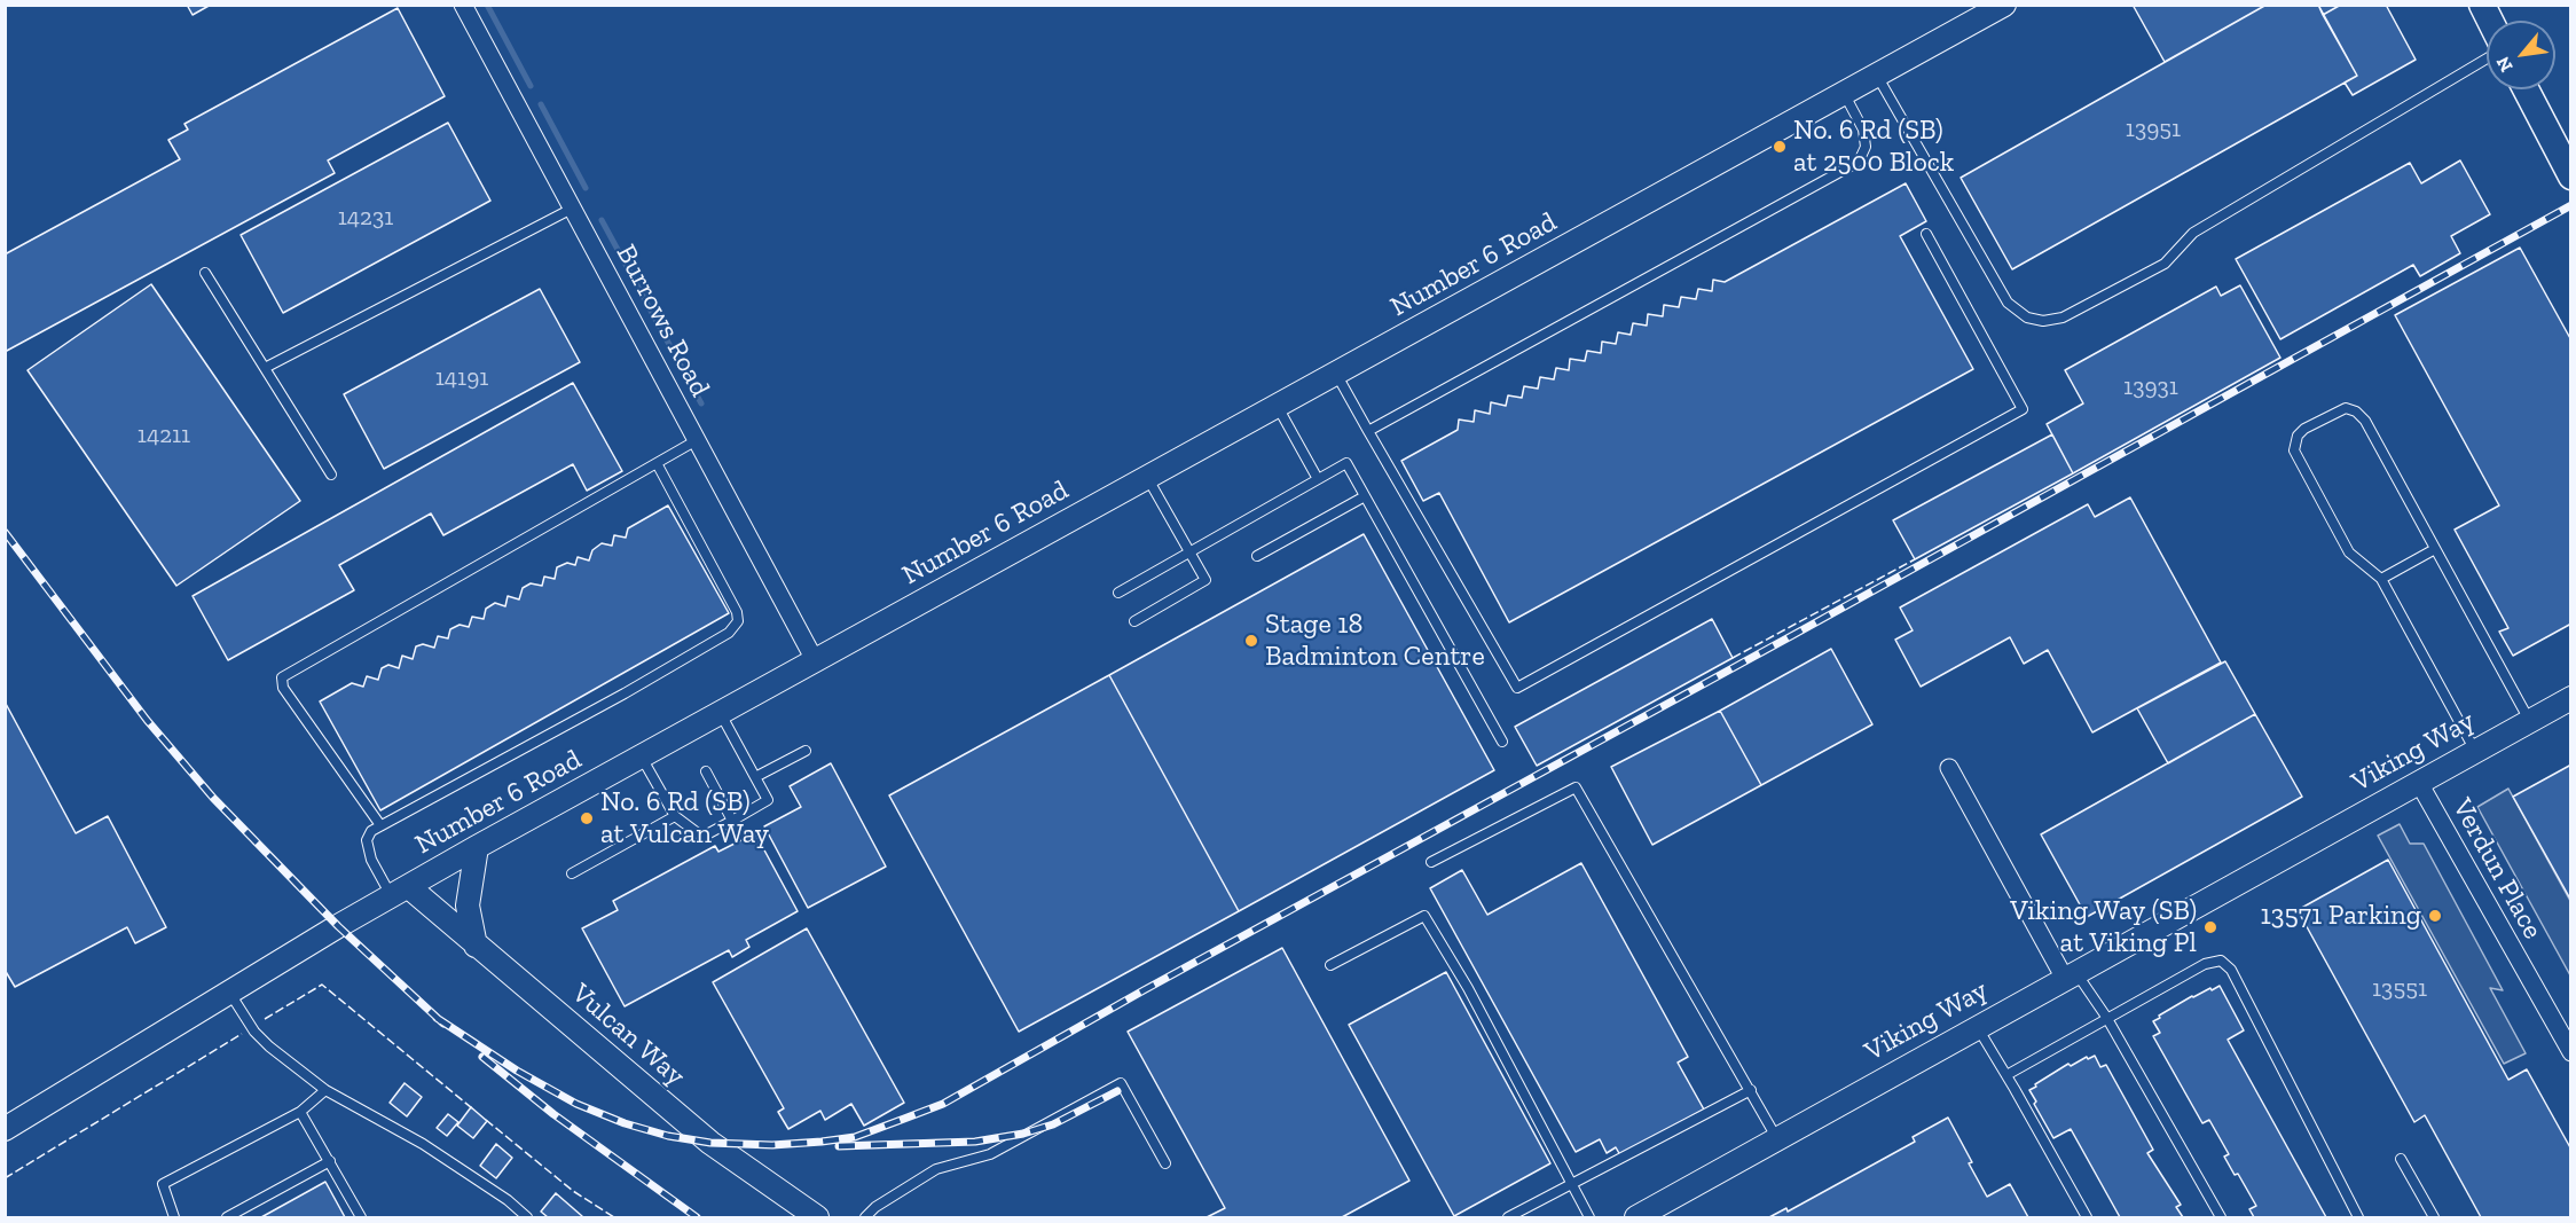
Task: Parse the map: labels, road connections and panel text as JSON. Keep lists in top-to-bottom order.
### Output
{
  "streets": {
    "street": [
      "Number 6 Road",
      "Burrows Road",
      "Viking Way",
      "Verdun Place",
      "Vulcan Way"
    ]
  },
  "crossings": [
    ["Number 6 Road", "Burrows Road"],
    ["Number 6 Road", "Vulcan Way"],
    ["Viking Way", "Verdun Place"]
  ],
  "places": [
    "No. 6 Rd (SB) at 2500 Block",
    "Stage 18 Badminton Centre",
    "No. 6 Rd (SB) at Vulcan Way",
    "13571 Parking",
    "Viking Way (SB) at Viking Pl"
  ],
  "house_numbers": [
    "13951",
    "14231",
    "14191",
    "13931",
    "14211",
    "13551"
  ],
  "north": "bottom left"
}
